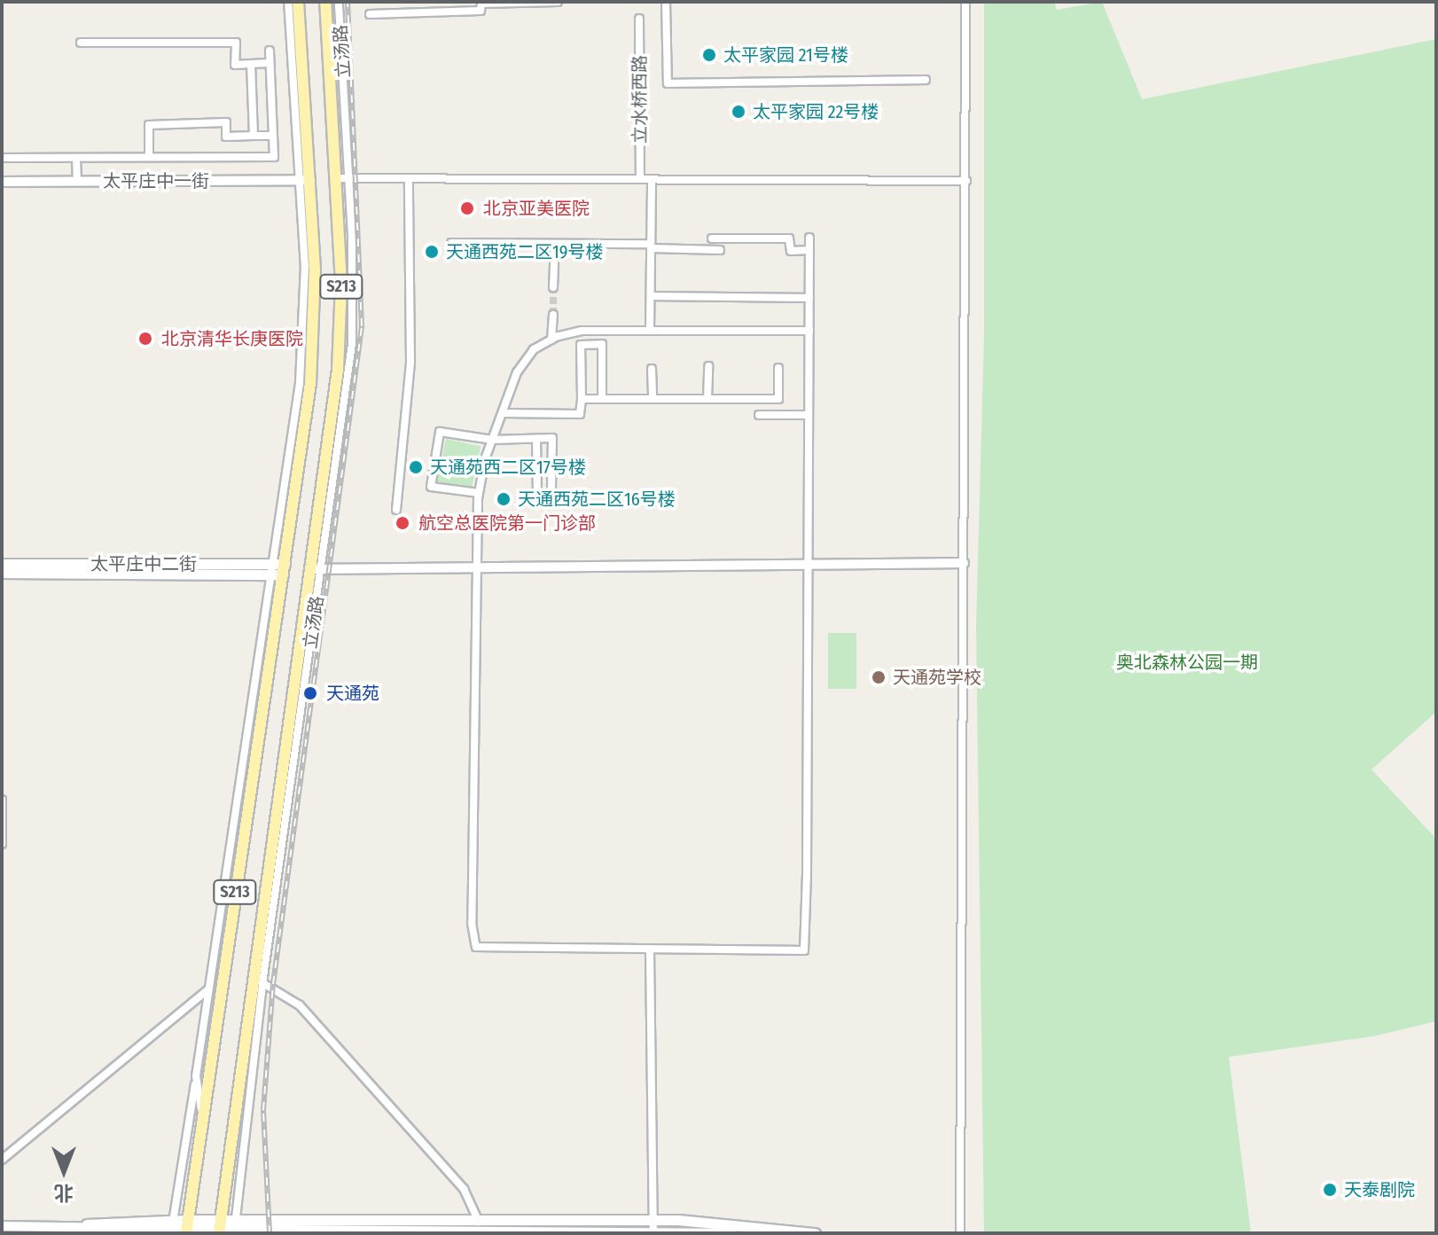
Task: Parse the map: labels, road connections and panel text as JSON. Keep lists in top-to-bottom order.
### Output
{
  "streets": {
    "main road": ["立汤路", "S213", "太平庄中二街"],
    "street": ["立水桥西路", "太平庄中一街"]
  },
  "crossings": [
    ["立汤路", "太平庄中一街"],
    ["立汤路", "太平庄中二街"]
  ],
  "parks": ["奥北森林公园一期"],
  "places": [
    "太平家园 21号楼",
    "太平家园 22号楼",
    "北京亚美医院",
    "天通西苑二区19号楼",
    "北京清华长庚医院",
    "天通苑西二区17号楼",
    "天通西苑二区16号楼",
    "航空总医院第一门诊部",
    "天通苑学校",
    "天通苑",
    "天泰剧院"
  ],
  "north": "bottom"
}
